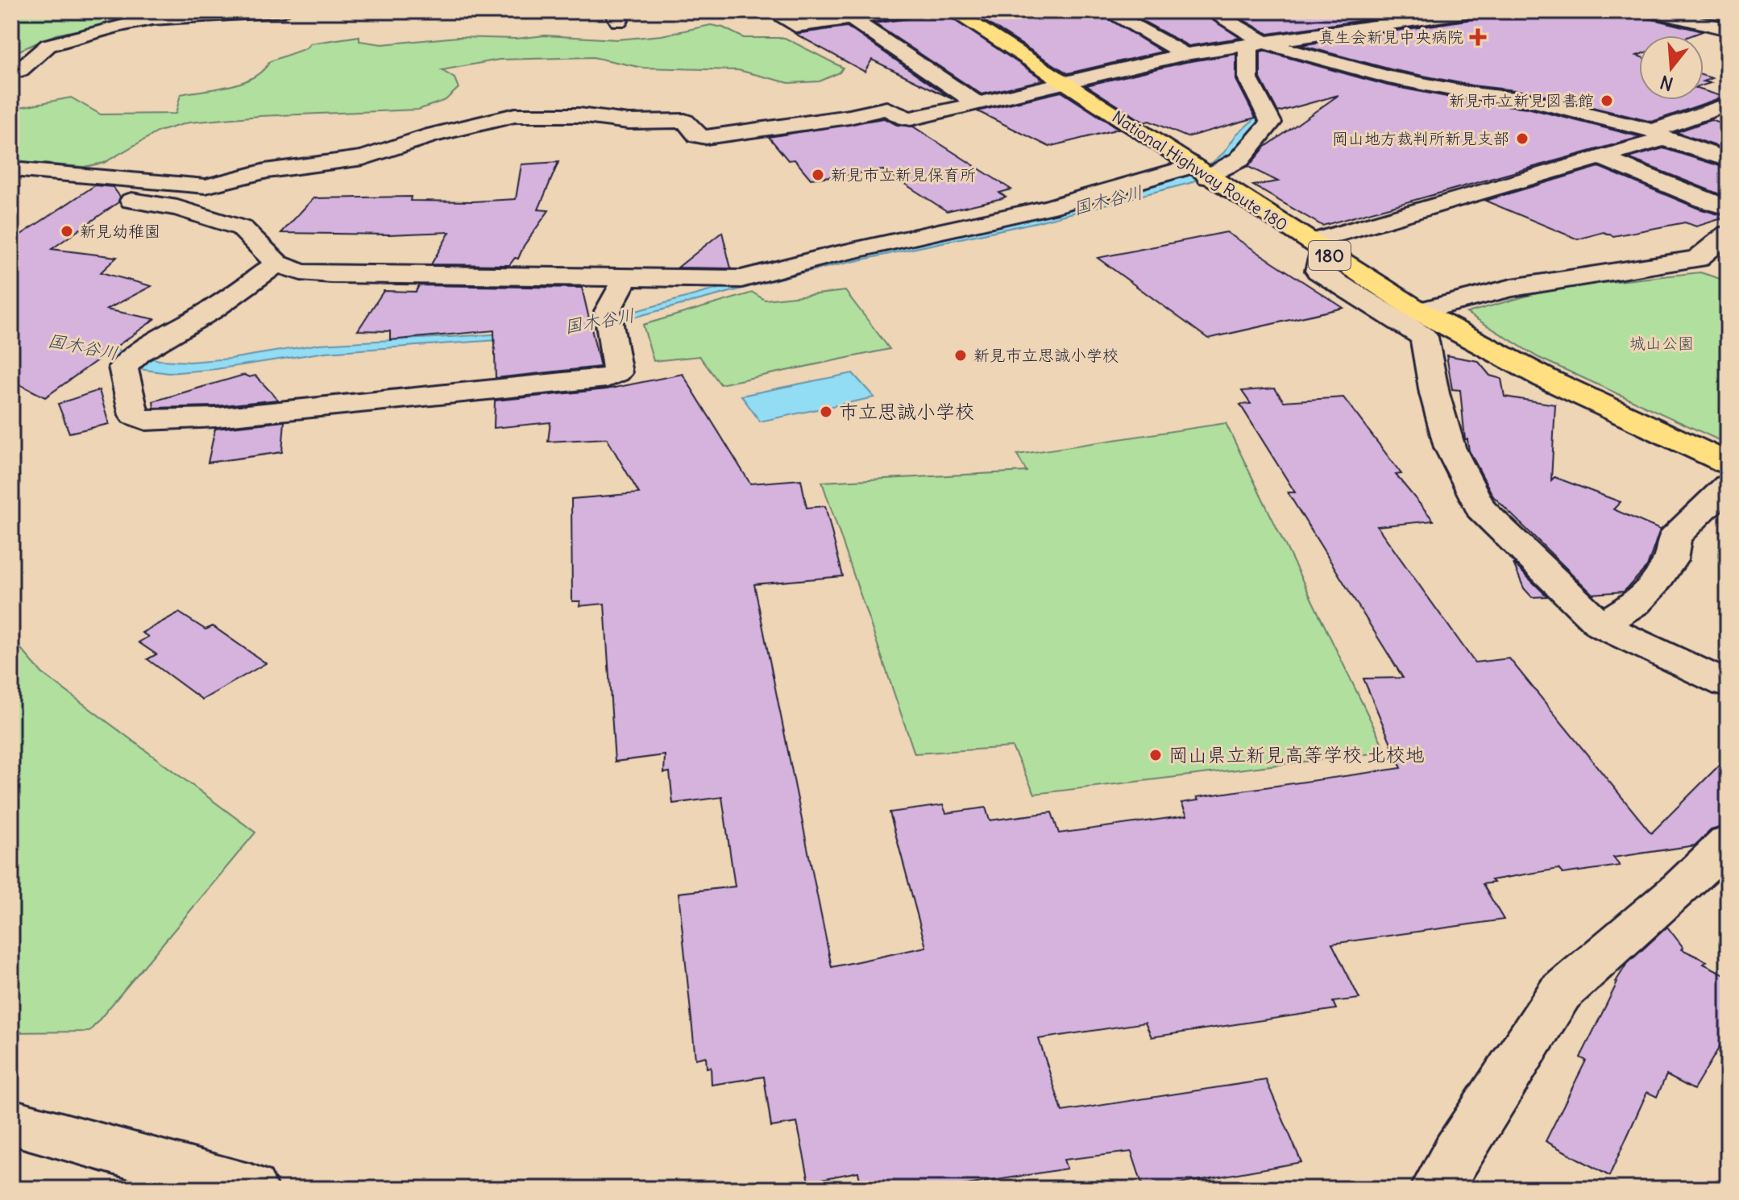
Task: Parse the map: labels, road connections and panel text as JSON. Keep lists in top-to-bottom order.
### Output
{
  "streets": {
    "highway": ["National Highway Route 180", "180"]
  },
  "water": ["国木谷川"],
  "parks": ["城山公園"],
  "places": {
    "health": ["真生会新見中央病院"],
    "other": [
      "新見市立新見図書館",
      "岡山地方裁判所新見支部",
      "新見市立新見保育所",
      "新見幼稚園",
      "新見市立思誠小学校",
      "市立思誠小学校",
      "岡山県立新見高等学校 北校地"
    ]
  },
  "north": "bottom"
}
